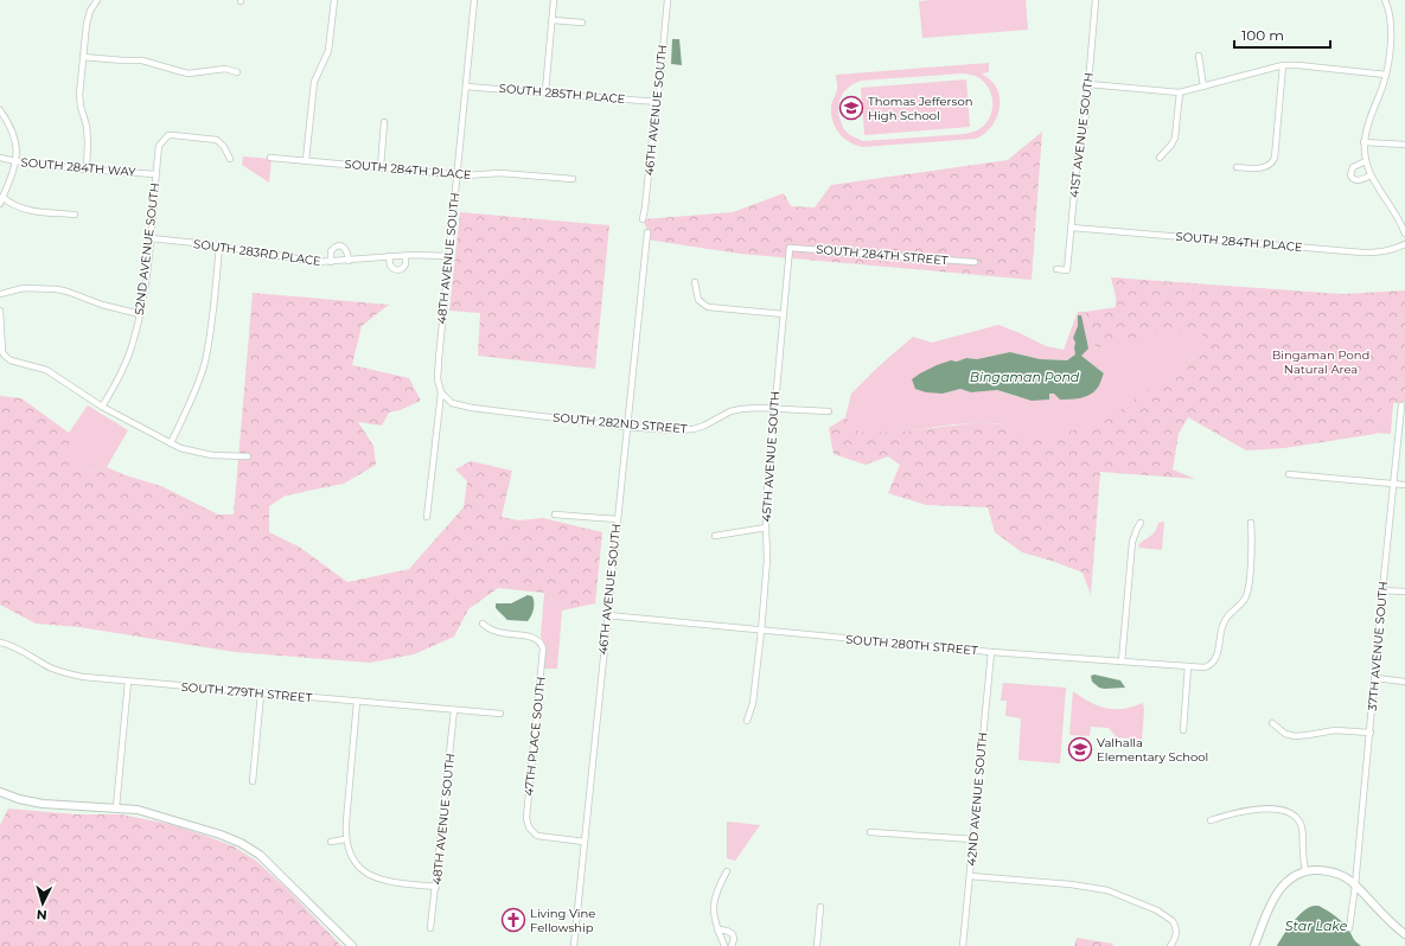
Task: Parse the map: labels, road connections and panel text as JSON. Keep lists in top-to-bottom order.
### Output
{
  "streets": {
    "street": [
      "SOUTH 285TH PLACE",
      "46TH AVENUE SOUTH",
      "41ST AVENUE SOUTH",
      "SOUTH 284TH WAY",
      "SOUTH 284TH PLACE",
      "52ND AVENUE SOUTH",
      "SOUTH 283RD PLACE",
      "SOUTH 284TH STREET",
      "48TH AVENUE SOUTH",
      "SOUTH 282ND STREET",
      "45TH AVENUE SOUTH",
      "SOUTH 280TH STREET",
      "37TH AVENUE SOUTH",
      "SOUTH 279TH STREET",
      "47TH PLACE SOUTH",
      "42ND AVENUE SOUTH"
    ]
  },
  "crossings": [
    ["SOUTH 285TH PLACE", "46TH AVENUE SOUTH"],
    ["SOUTH 285TH PLACE", "48TH AVENUE SOUTH"],
    ["46TH AVENUE SOUTH", "SOUTH 282ND STREET"],
    ["46TH AVENUE SOUTH", "SOUTH 280TH STREET"],
    ["46TH AVENUE SOUTH", "47TH PLACE SOUTH"],
    ["41ST AVENUE SOUTH", "SOUTH 284TH PLACE"],
    ["SOUTH 284TH WAY", "52ND AVENUE SOUTH"],
    ["SOUTH 284TH PLACE", "48TH AVENUE SOUTH"],
    ["52ND AVENUE SOUTH", "SOUTH 283RD PLACE"],
    ["SOUTH 283RD PLACE", "48TH AVENUE SOUTH"],
    ["SOUTH 284TH STREET", "45TH AVENUE SOUTH"],
    ["48TH AVENUE SOUTH", "SOUTH 282ND STREET"],
    ["48TH AVENUE SOUTH", "SOUTH 279TH STREET"],
    ["SOUTH 282ND STREET", "45TH AVENUE SOUTH"],
    ["45TH AVENUE SOUTH", "SOUTH 280TH STREET"],
    ["SOUTH 280TH STREET", "42ND AVENUE SOUTH"]
  ],
  "water": ["Bingaman Pond", "Star Lake"],
  "parks": ["Bingaman Pond Natural Area"],
  "places": {
    "school or university": ["Thomas Jefferson High School", "Valhalla Elementary School"],
    "church": ["Living Vine Fellowship"]
  },
  "scale_bar": "100 m",
  "north": "bottom"
}
